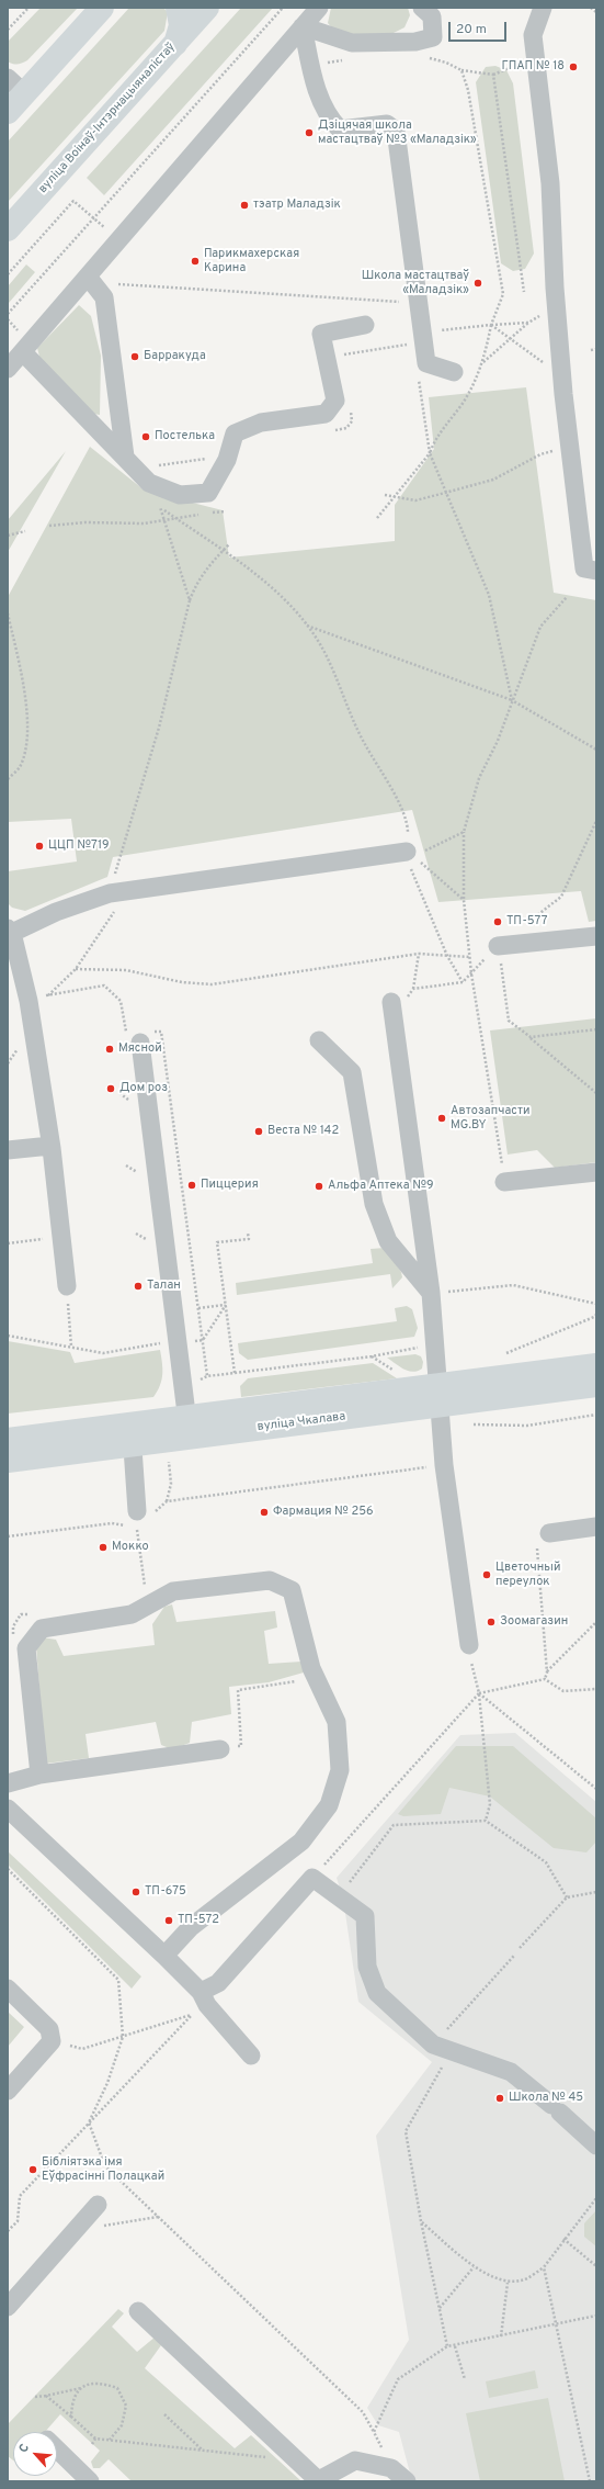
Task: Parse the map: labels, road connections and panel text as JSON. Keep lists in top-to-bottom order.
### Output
{
  "streets": {
    "main road": ["вуліца Воінаў-Інтэрнацыяналістаў", "вуліца Чкалава"]
  },
  "places": [
    "ГПАП № 18",
    "Дзіцячая школа мастацтваў №3 «Маладзік»",
    "тэатр Маладзік",
    "Парикмахерская Карина",
    "Школа мастацтваў «Маладзік»",
    "Барракуда",
    "Постелька",
    "ЦЦП №719",
    "ТП-577",
    "Мясной",
    "Дом роз",
    "Автозапчасти MG.BY",
    "Веста № 142",
    "Пиццерия",
    "Альфа Аптека №9",
    "Талан",
    "Фармация № 256",
    "Мокко",
    "Цветочный переулок",
    "Зоомагазин",
    "ТП-675",
    "ТП-572",
    "Школа № 45",
    "Бібліятэка імя Еўфрасінні Полацкай"
  ],
  "scale_bar": "20 m",
  "north": "top left"
}
